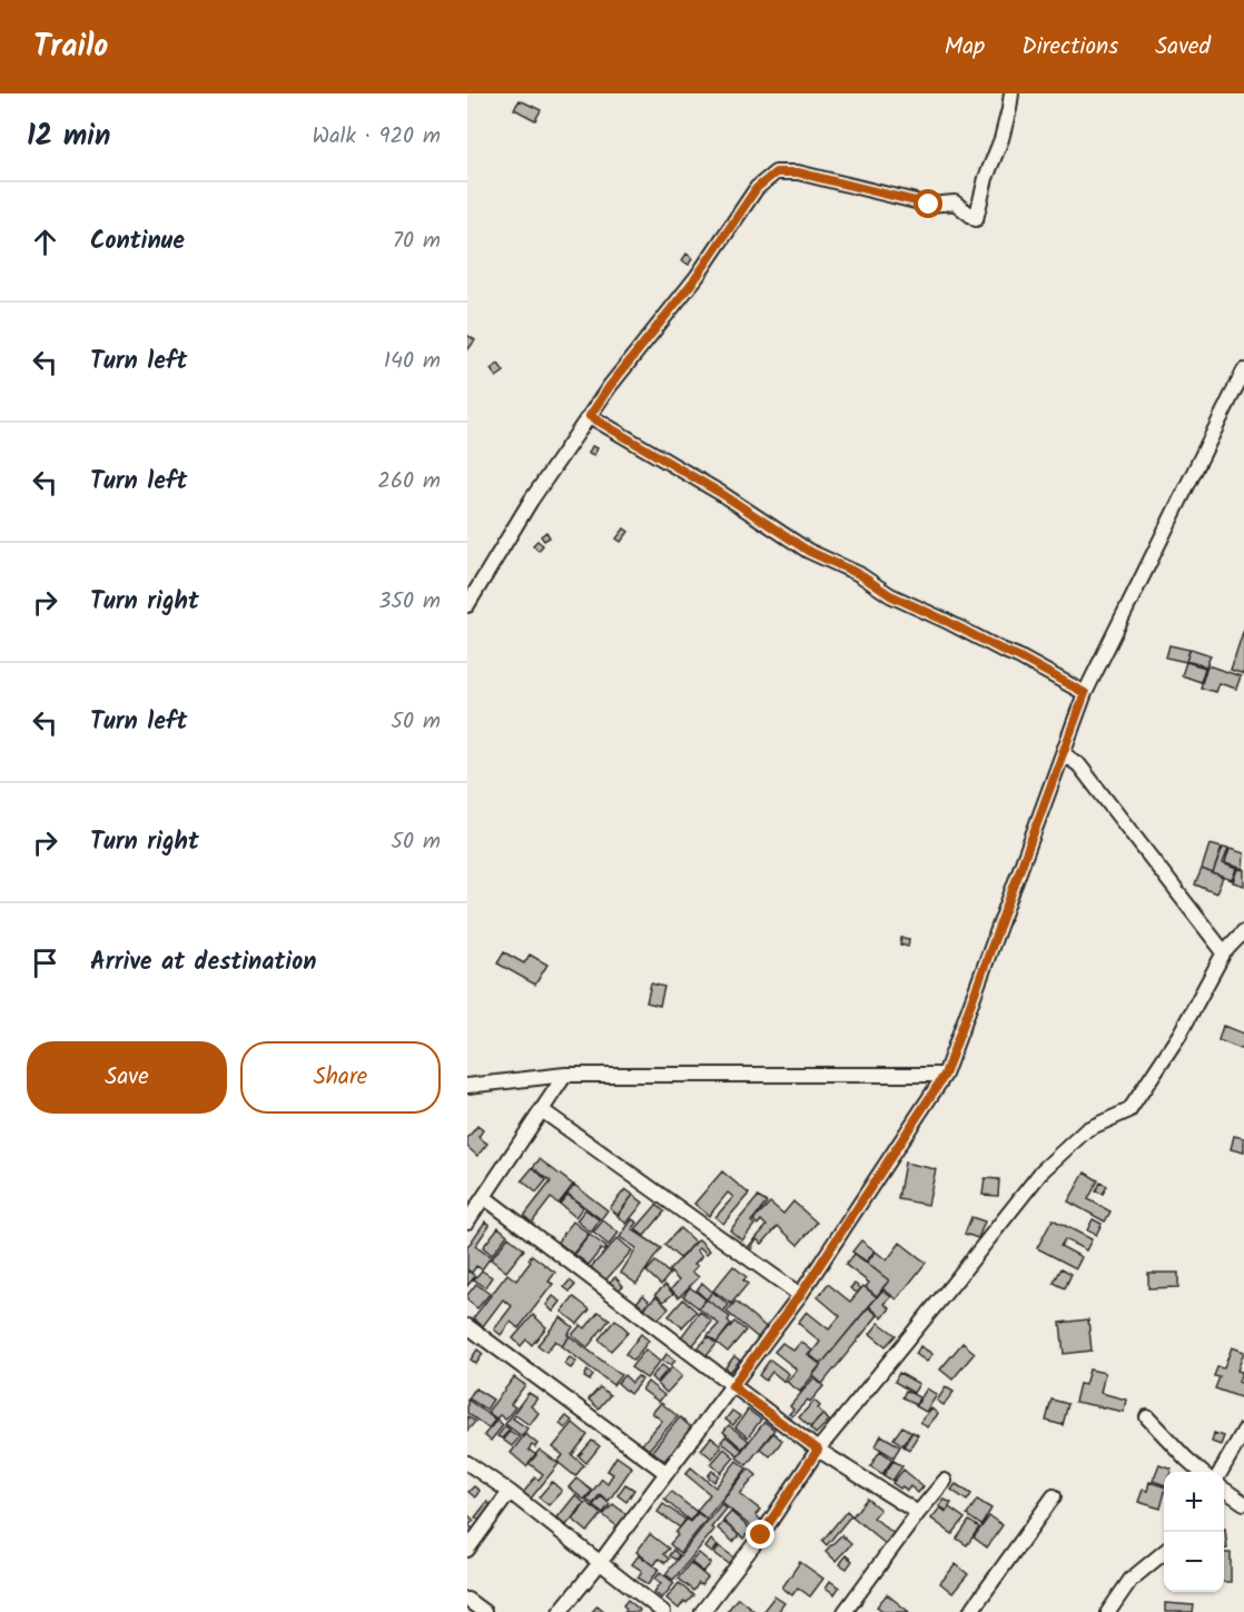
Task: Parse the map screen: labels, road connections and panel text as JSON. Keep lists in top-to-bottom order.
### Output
{
  "page": {
    "header": "Trailo",
    "nav": ["Map", "Directions", "Saved"],
    "heading": ["12 min", "Walk · 920 m"],
    "list": [
      ["Continue", "70 m"],
      ["Turn left", "140 m"],
      ["Turn left", "260 m"],
      ["Turn right", "350 m"],
      ["Turn left", "50 m"],
      ["Turn right", "50 m"],
      "Arrive at destination"
    ],
    "buttons": ["Save", "Share"],
    "map_buttons": ["+", "−"]
  }
}
